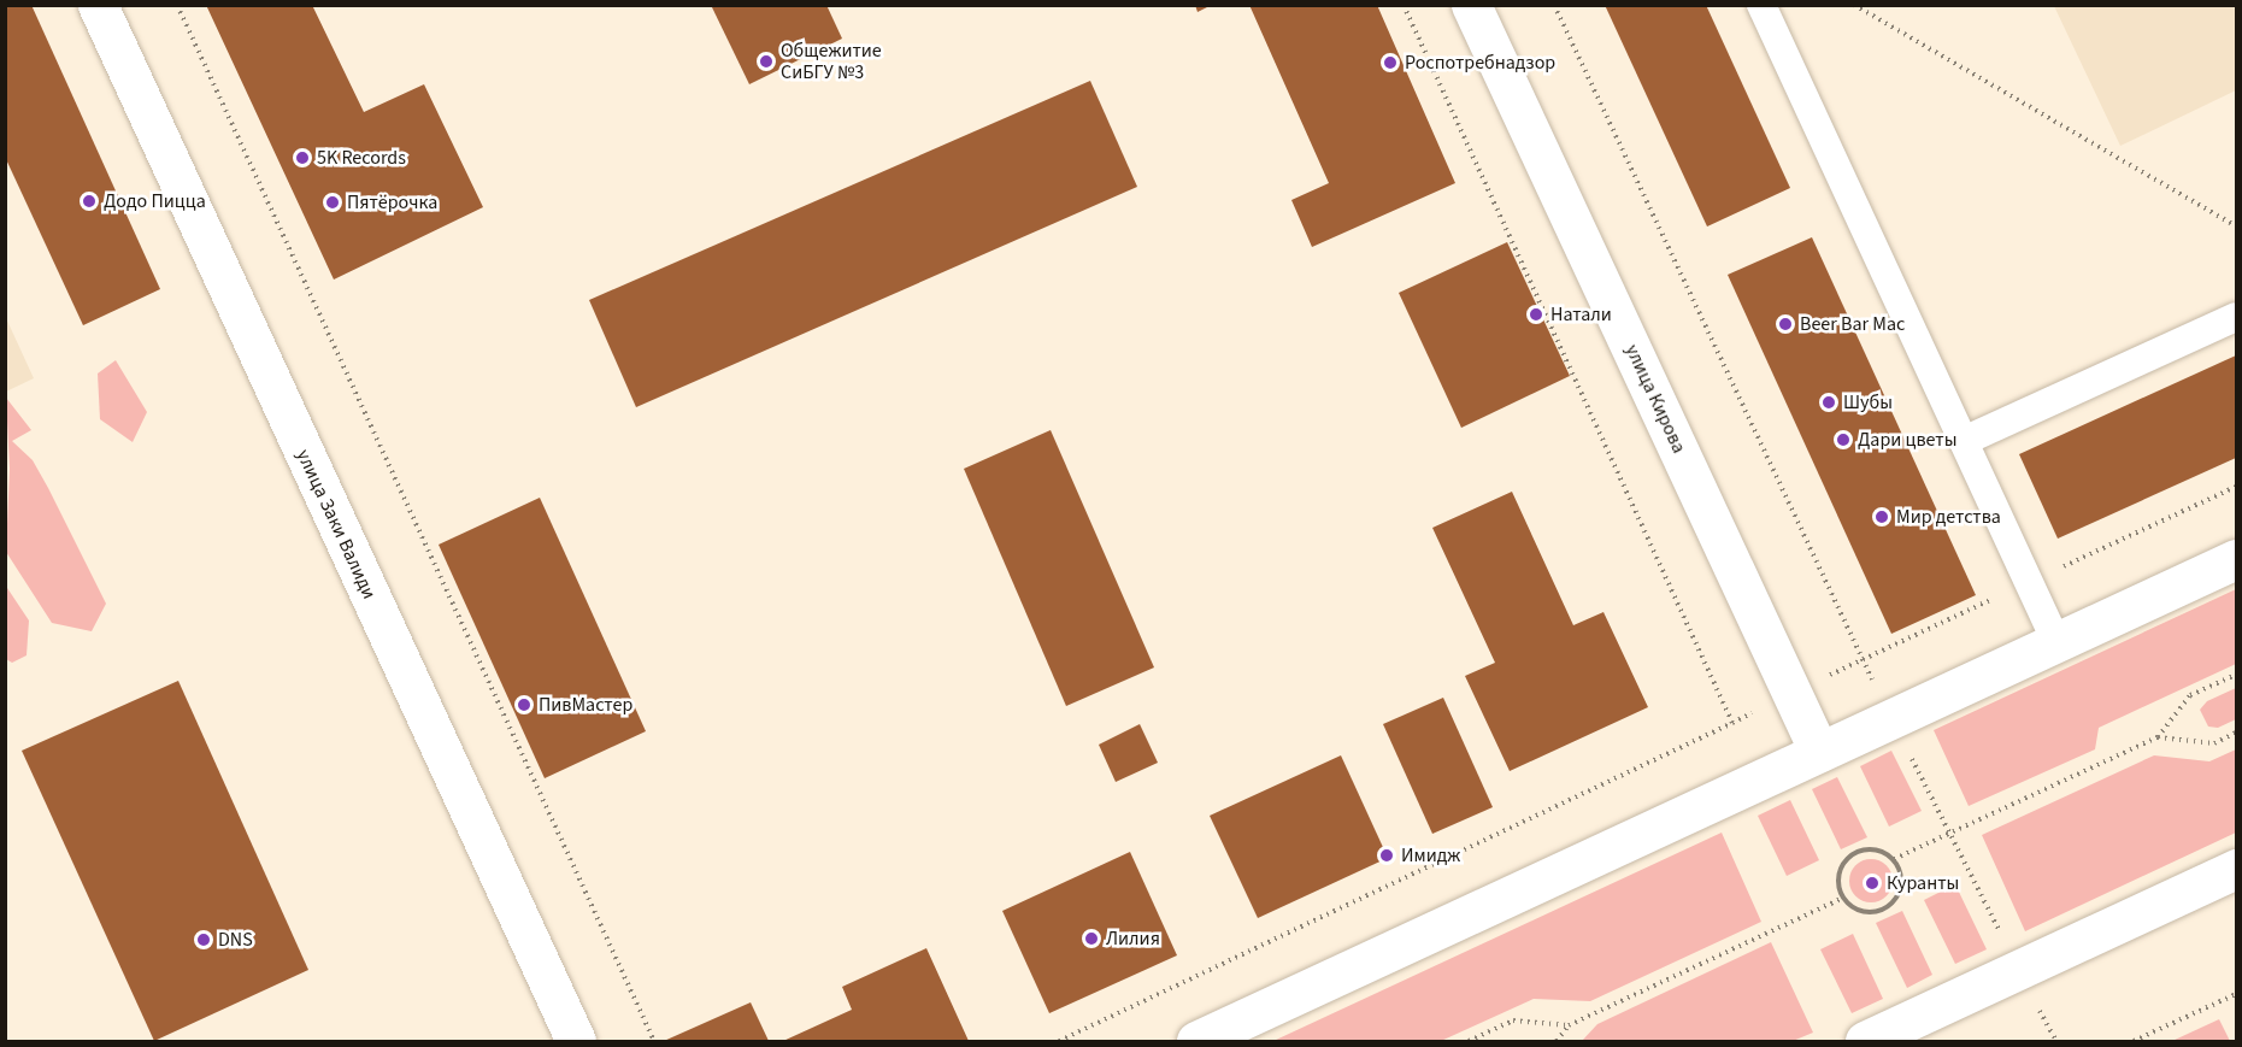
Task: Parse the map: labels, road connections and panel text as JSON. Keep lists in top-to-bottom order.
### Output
{
  "streets": {
    "street": ["улица Кирова", "улица Заки Валиди"]
  },
  "places": [
    "Общежитие СиБГУ №3",
    "Роспотребнадзор",
    "5K Records",
    "Додо Пицца",
    "Пятёрочка",
    "Натали",
    "Beer Bar Mac",
    "Шубы",
    "Дари цветы",
    "Мир детства",
    "ПивМастер",
    "Имидж",
    "Куранты",
    "Лилия",
    "DNS"
  ]
}
